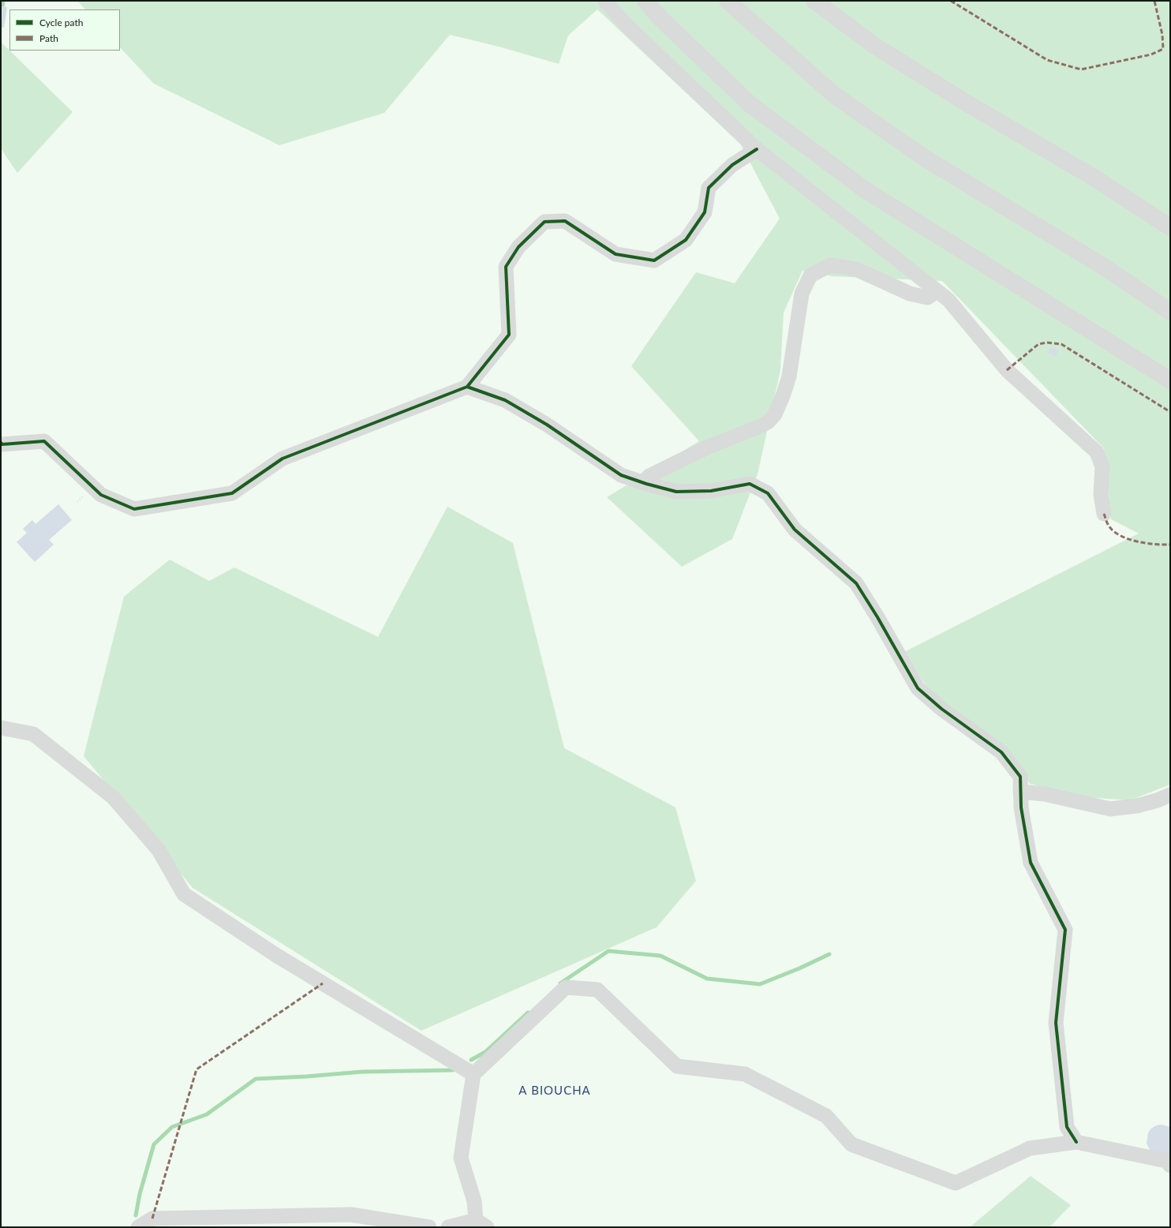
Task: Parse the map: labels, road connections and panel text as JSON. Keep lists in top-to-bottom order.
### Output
{
  "districts": ["A BIOUCHA"],
  "legend": ["Cycle path", "Path"]
}
